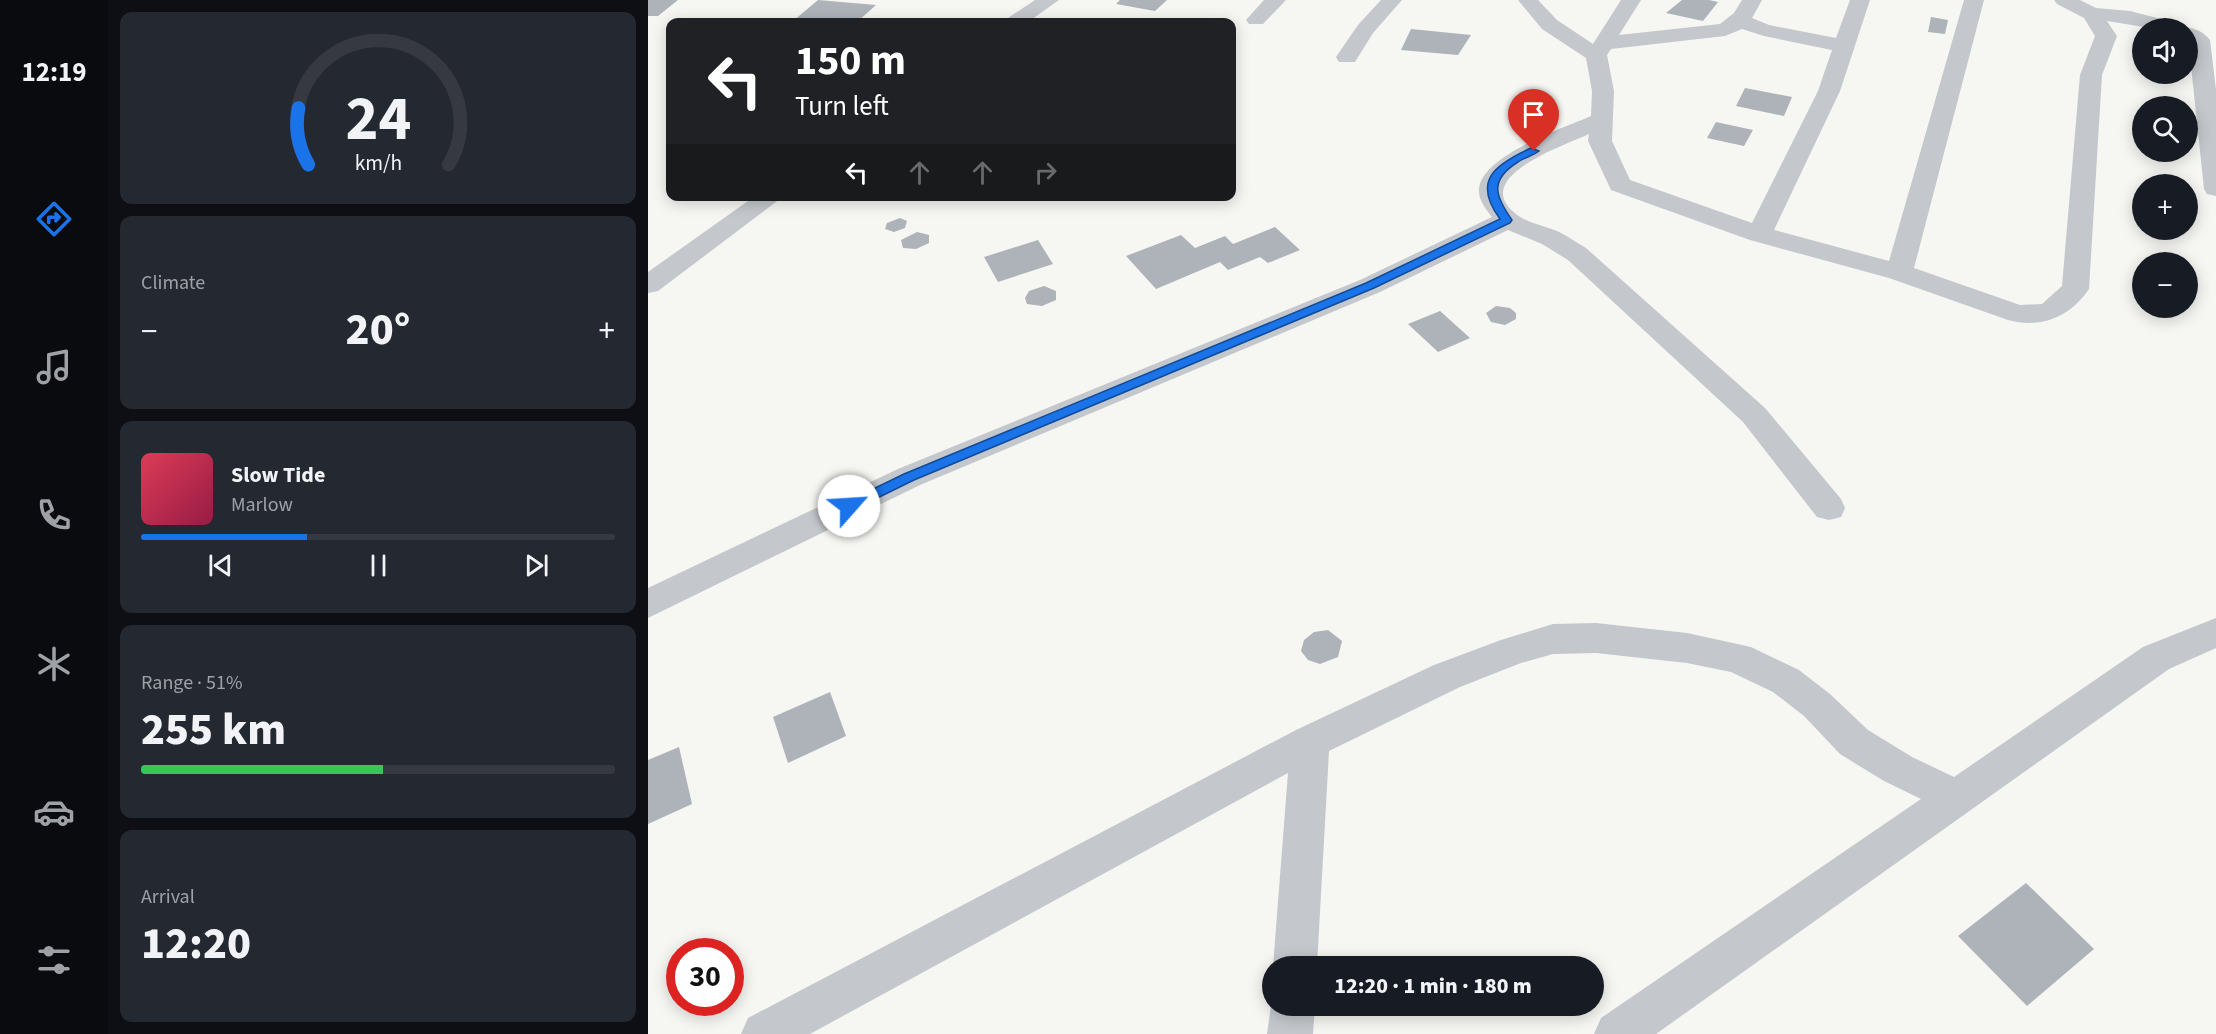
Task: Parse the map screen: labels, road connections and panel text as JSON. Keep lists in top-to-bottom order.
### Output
{
  "page": {
    "tabs": "12:19",
    "map_buttons": ["+", "−"],
    "turn": ["150 m", "Turn left"],
    "tile": [
      "Climate",
      ["Range · 51%", "255 km"],
      ["Arrival", "12:20"]
    ],
    "heat": ["−", "20°", "+"],
    "song": ["Slow Tide", "Marlow"],
    "limit": "30",
    "trip": "12:20 · 1 min · 180 m",
    "gauge": ["24", "km/h"]
  }
}
